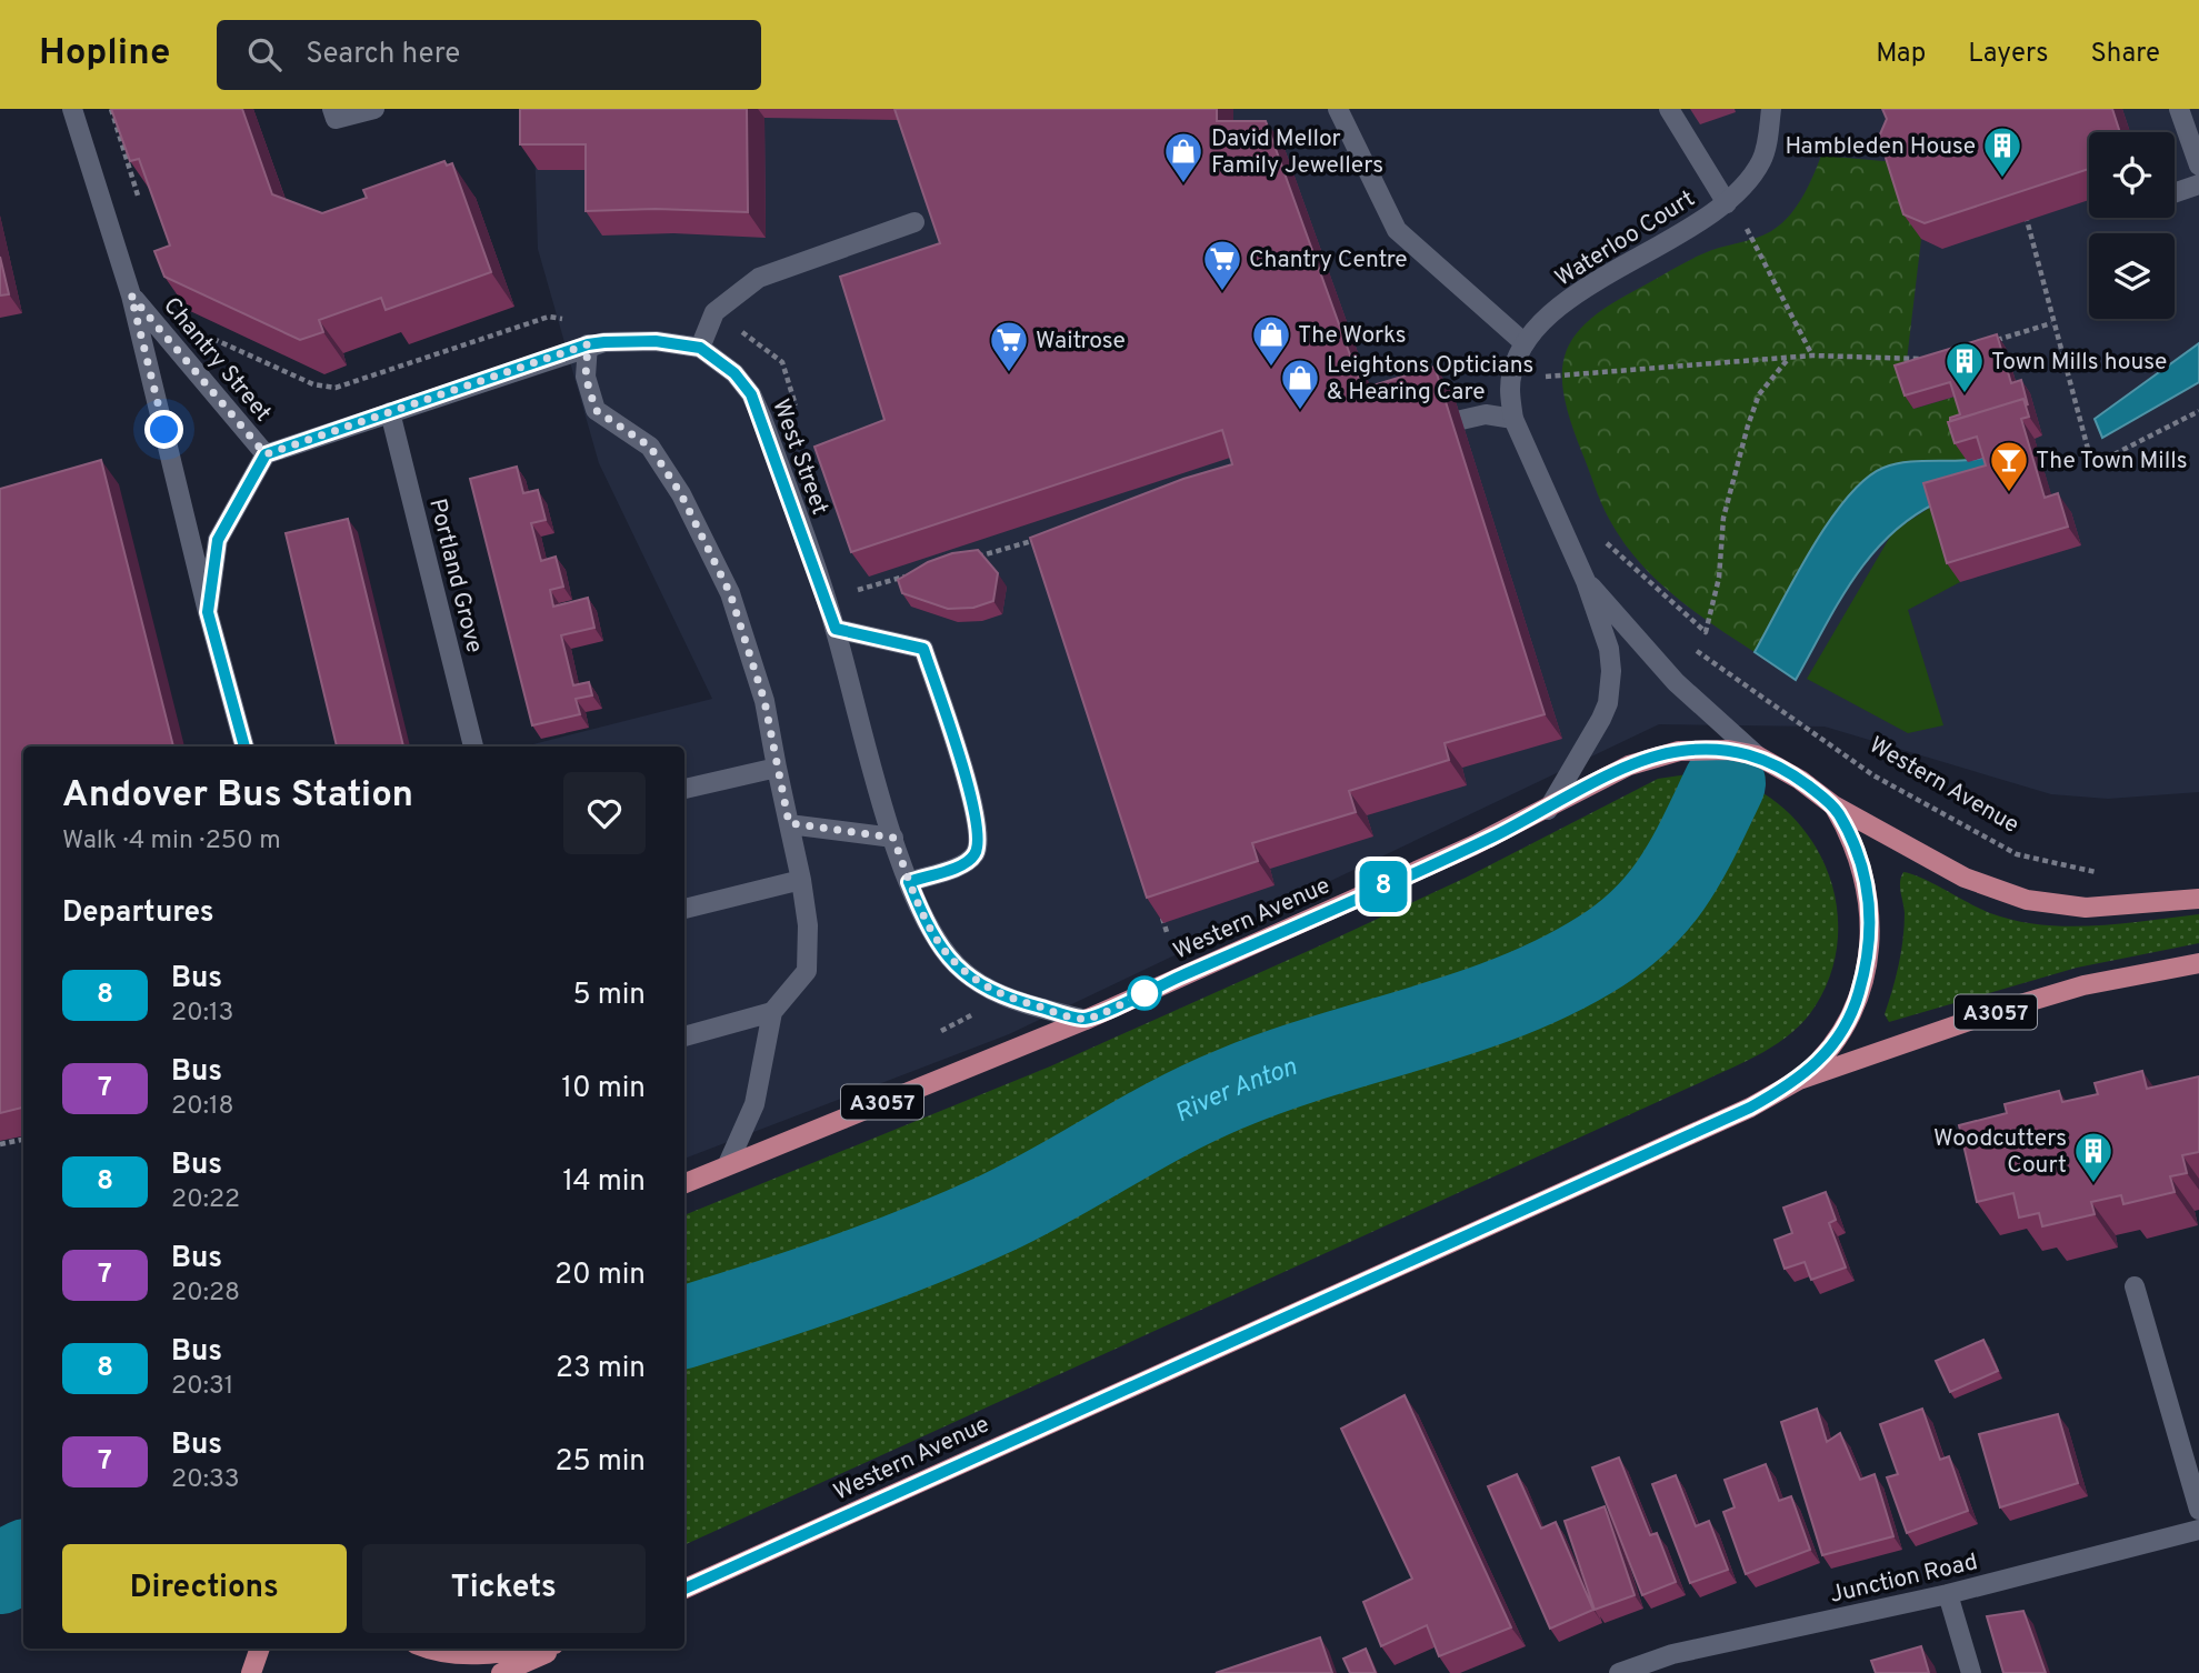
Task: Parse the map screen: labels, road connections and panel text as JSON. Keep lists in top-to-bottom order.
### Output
{
  "streets": {
    "main road": ["Western Avenue", "A3057"],
    "street": [
      "Waterloo Court",
      "Chantry Street",
      "West Street",
      "Portland Grove",
      "Junction Road"
    ]
  },
  "crossings": [
    ["Waterloo Court", "Western Avenue"],
    ["Chantry Street", "West Street"],
    ["West Street", "Portland Grove"],
    ["West Street", "Western Avenue"]
  ],
  "water": ["River Anton"],
  "places": {
    "building": ["Hambleden House", "Town Mills house", "Woodcutters Court"],
    "shop": ["David Mellor Family Jewellers", "The Works", "Leightons Opticians & Hearing Care"],
    "supermarket": ["Chantry Centre", "Waitrose"],
    "bar": ["The Town Mills"]
  },
  "lines": ["bus line 8"],
  "page": {
    "header": "Hopline",
    "search": "Search here",
    "nav": ["Map", "Layers", "Share"],
    "on_map": "8",
    "heading": [
      ["Andover Bus Station", "Walk · 4 min · 250 m"],
      "Departures"
    ],
    "list": [
      {
        "mark": "8",
        "name": "Bus",
        "note": "20:13",
        "value": "5 min"
      },
      {
        "mark": "7",
        "name": "Bus",
        "note": "20:18",
        "value": "10 min"
      },
      {
        "mark": "8",
        "name": "Bus",
        "note": "20:22",
        "value": "14 min"
      },
      {
        "mark": "7",
        "name": "Bus",
        "note": "20:28",
        "value": "20 min"
      },
      {
        "mark": "8",
        "name": "Bus",
        "note": "20:31",
        "value": "23 min"
      },
      {
        "mark": "7",
        "name": "Bus",
        "note": "20:33",
        "value": "25 min"
      }
    ],
    "buttons": ["Directions", "Tickets"]
  }
}
